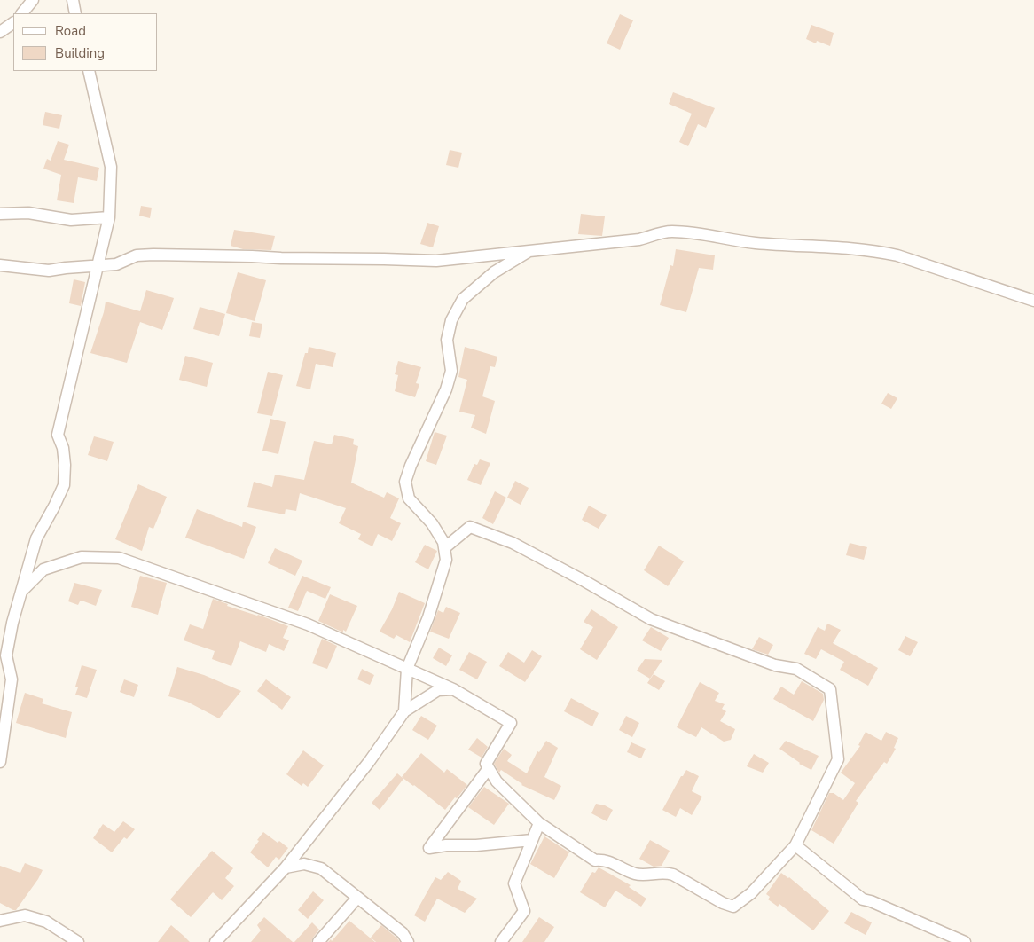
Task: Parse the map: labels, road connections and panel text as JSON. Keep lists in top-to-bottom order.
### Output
{
  "legend": ["Road", "Building"]
}
